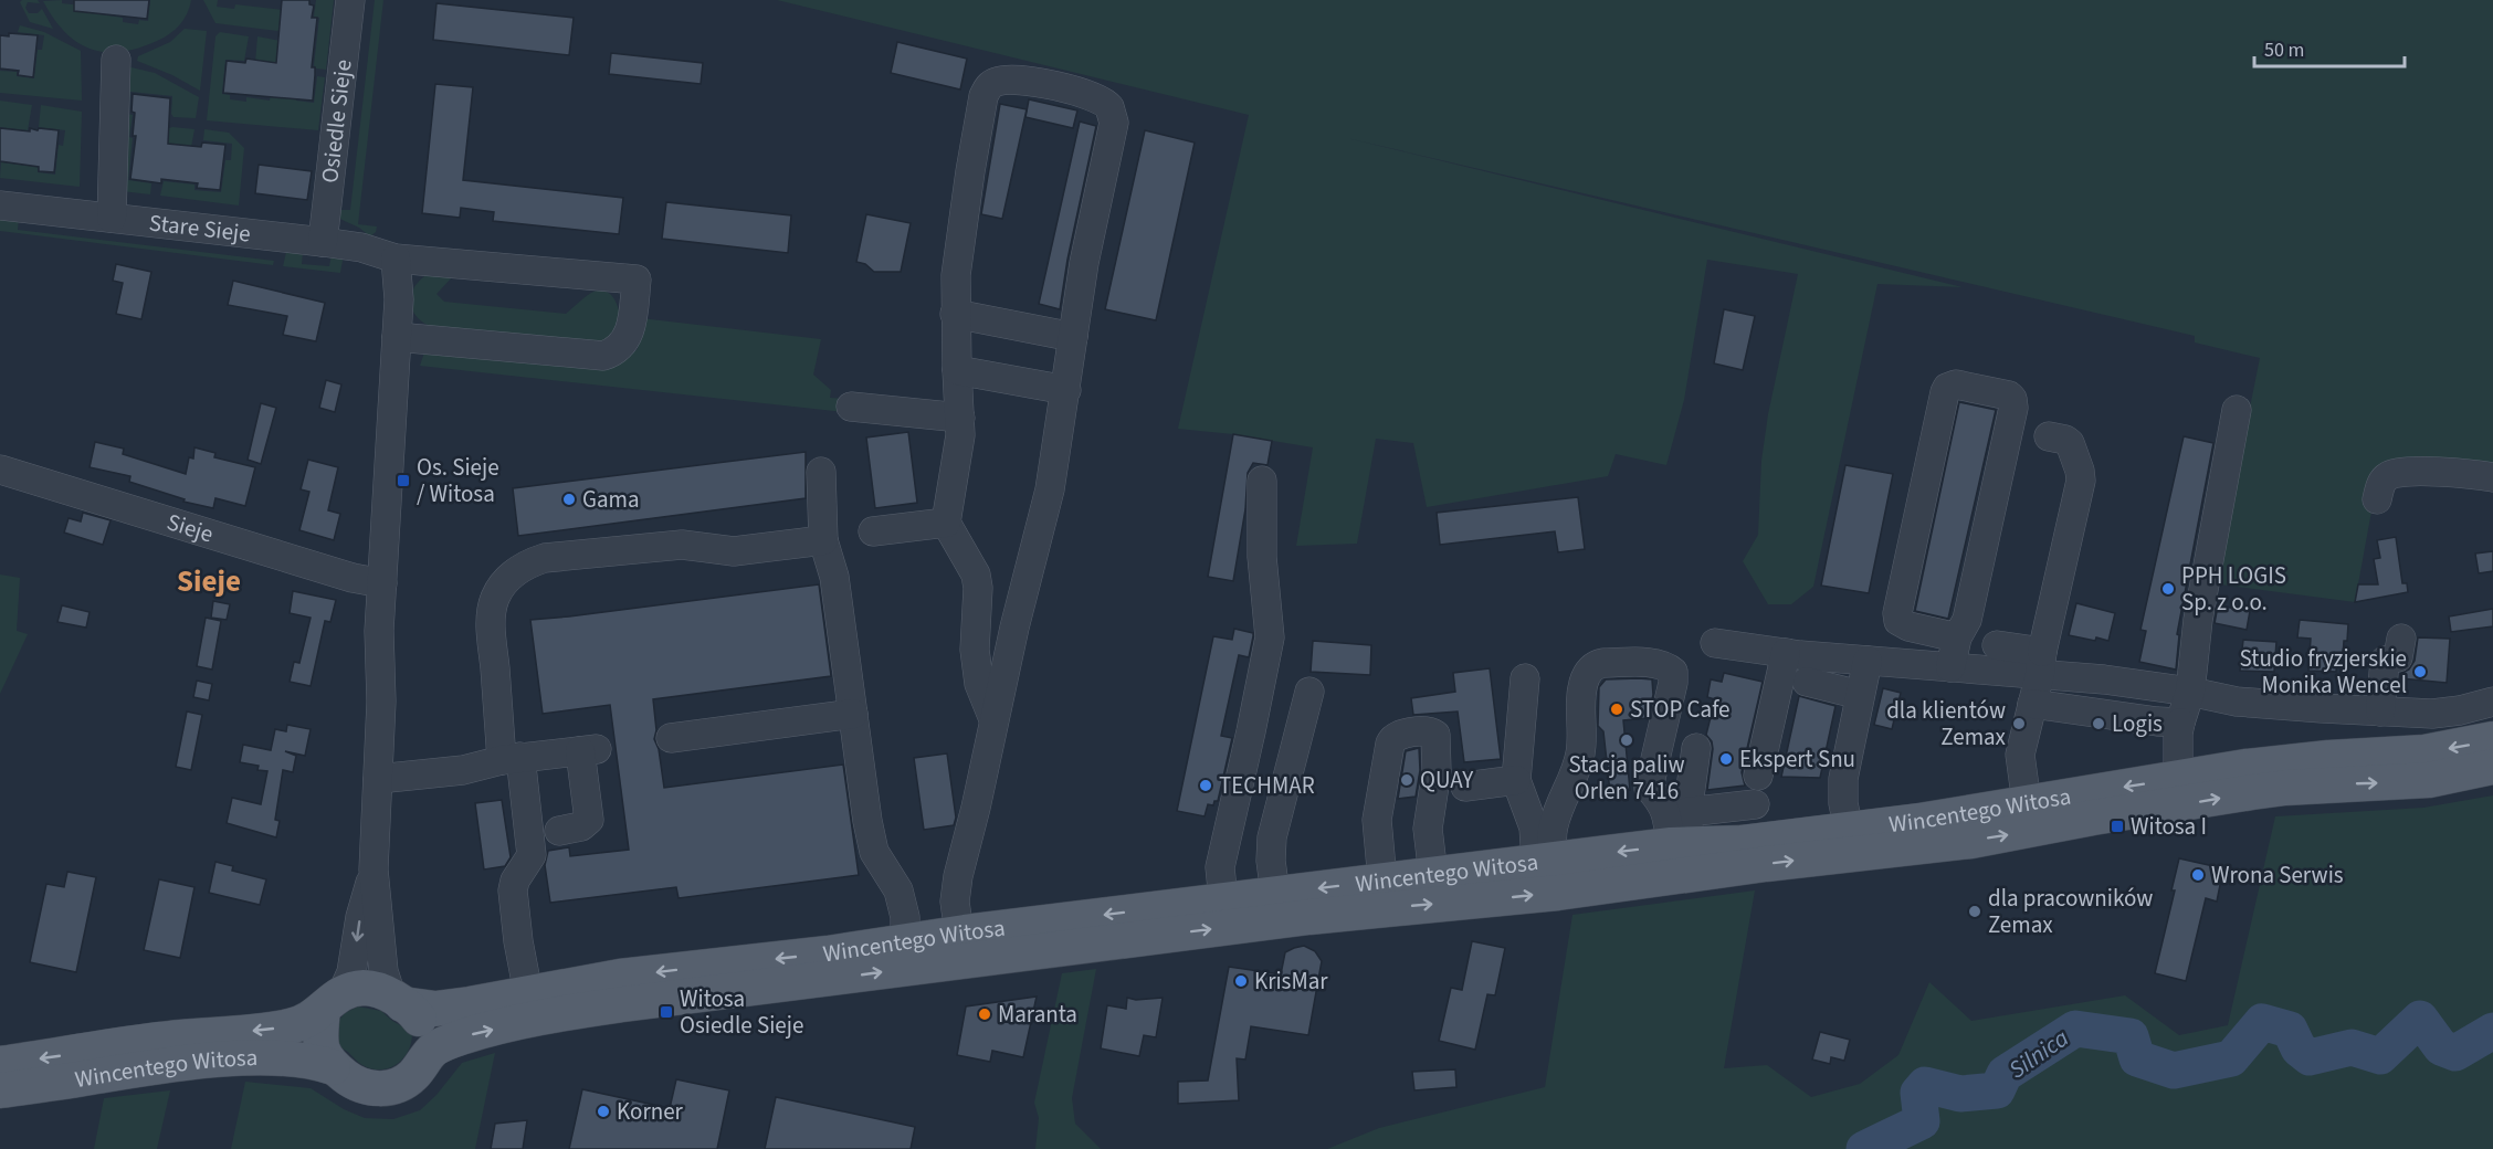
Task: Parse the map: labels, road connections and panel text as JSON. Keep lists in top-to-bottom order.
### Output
{
  "streets": {
    "main road": ["Wincentego Witosa"],
    "street": ["Osiedle Sieje", "Stare Sieje", "Sieje"]
  },
  "crossings": [
    ["Osiedle Sieje", "Stare Sieje"]
  ],
  "districts": ["Sieje"],
  "water": ["Silnica"],
  "places": {
    "transit": ["Os. Sieje / Witosa", "Witosa I", "Witosa Osiedle Sieje"],
    "other": [
      "Gama",
      "PPH LOGIS Sp. z o.o.",
      "Studio fryzjerskie Monika Wencel",
      "STOP Cafe",
      "dla klientów Zemax",
      "Logis",
      "Stacja paliw Orlen 7416",
      "Ekspert Snu",
      "QUAY",
      "TECHMAR",
      "Wrona Serwis",
      "dla pracowników Zemax",
      "KrisMar",
      "Maranta",
      "Korner"
    ]
  },
  "scale_bar": "50 m"
}
